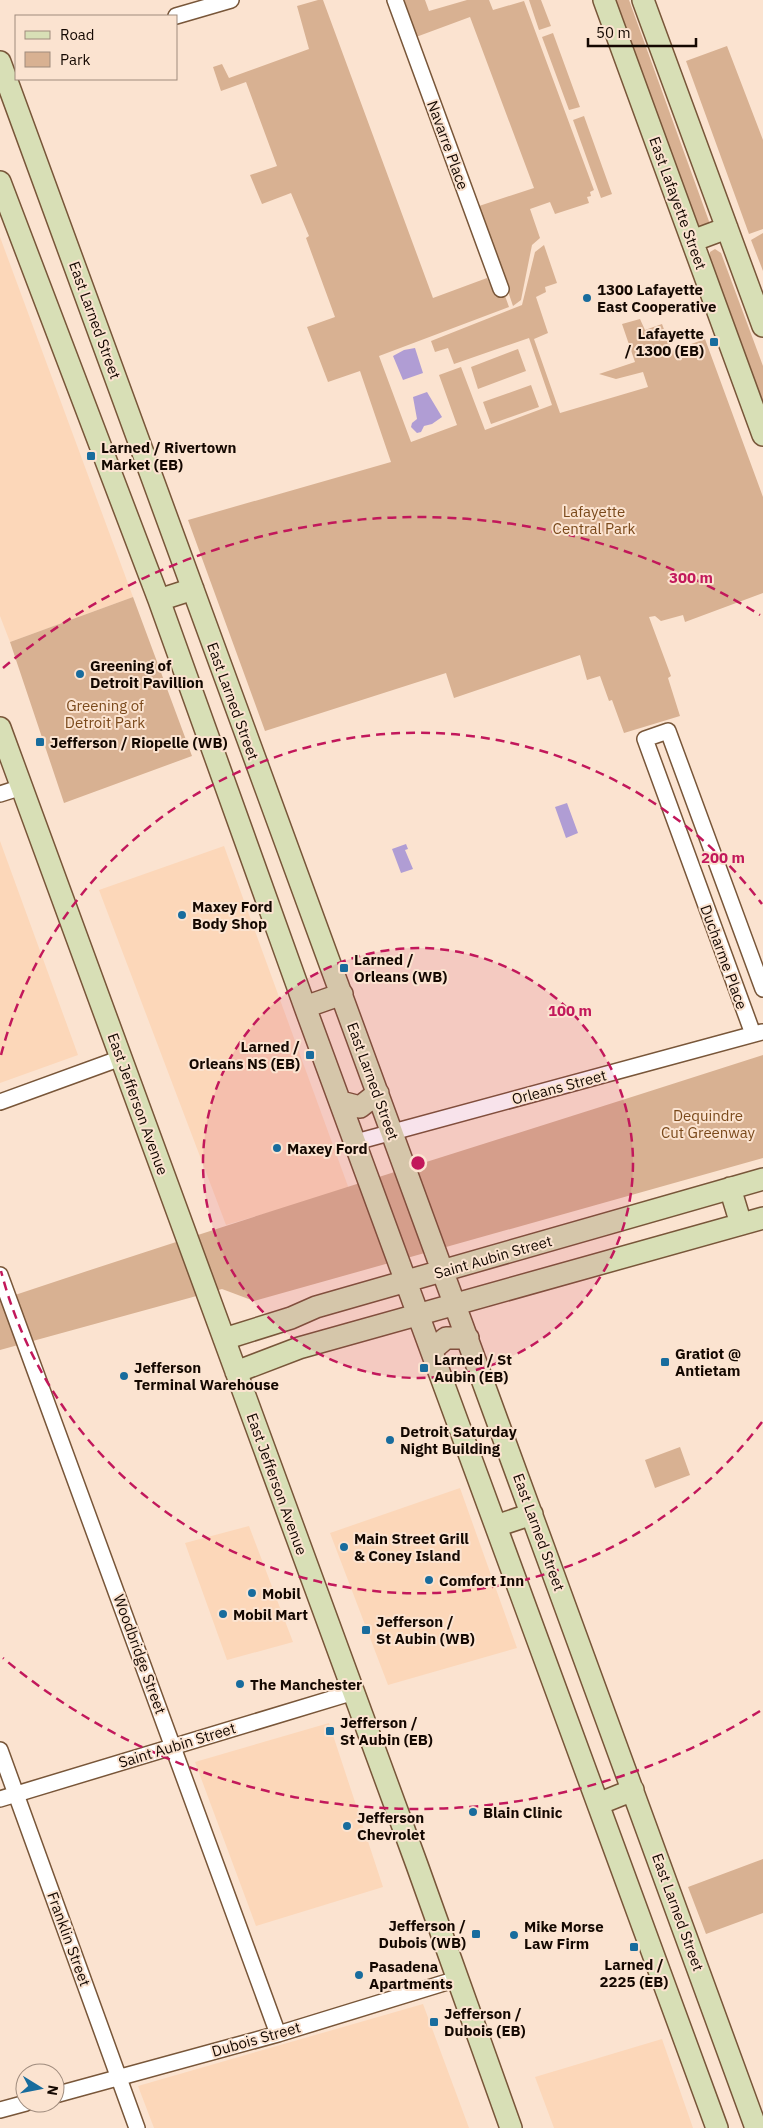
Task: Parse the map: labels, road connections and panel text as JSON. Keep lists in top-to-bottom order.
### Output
{
  "streets": {
    "street": [
      "Navarre Place",
      "East Lafayette Street",
      "East Larned Street",
      "Ducharme Place",
      "Orleans Street",
      "East Jefferson Avenue",
      "Saint Aubin Street",
      "Woodbridge Street",
      "Franklin Street",
      "Dubois Street"
    ]
  },
  "crossings": [
    ["East Larned Street", "Orleans Street"],
    ["East Larned Street", "Saint Aubin Street"],
    ["Ducharme Place", "Orleans Street"],
    ["East Jefferson Avenue", "Saint Aubin Street"],
    ["East Jefferson Avenue", "Dubois Street"],
    ["Saint Aubin Street", "Woodbridge Street"],
    ["Saint Aubin Street", "Franklin Street"],
    ["Woodbridge Street", "Dubois Street"],
    ["Franklin Street", "Dubois Street"]
  ],
  "parks": ["Lafayette Central Park", "Greening of Detroit Park", "Dequindre Cut Greenway"],
  "places": {
    "other": [
      "1300 Lafayette East Cooperative",
      "Greening of Detroit Pavillion",
      "Maxey Ford Body Shop",
      "Maxey Ford",
      "Jefferson Terminal Warehouse",
      "Detroit Saturday Night Building",
      "Main Street Grill & Coney Island",
      "Comfort Inn",
      "Mobil",
      "Mobil Mart",
      "The Manchester",
      "Blain Clinic",
      "Jefferson Chevrolet",
      "Mike Morse Law Firm",
      "Pasadena Apartments"
    ],
    "transit": [
      "Lafayette / 1300 (EB)",
      "Larned / Rivertown Market (EB)",
      "Jefferson / Riopelle (WB)",
      "Larned / Orleans (WB)",
      "Larned / Orleans NS (EB)",
      "Gratiot @ Antietam",
      "Larned / St Aubin (EB)",
      "Jefferson / St Aubin (WB)",
      "Jefferson / St Aubin (EB)",
      "Jefferson / Dubois (WB)",
      "Larned / 2225 (EB)",
      "Jefferson / Dubois (EB)"
    ]
  },
  "legend": ["Road", "Park"],
  "scale_bar": "50 m",
  "north": "right",
  "rings": ["300 m", "200 m", "100 m"]
}
